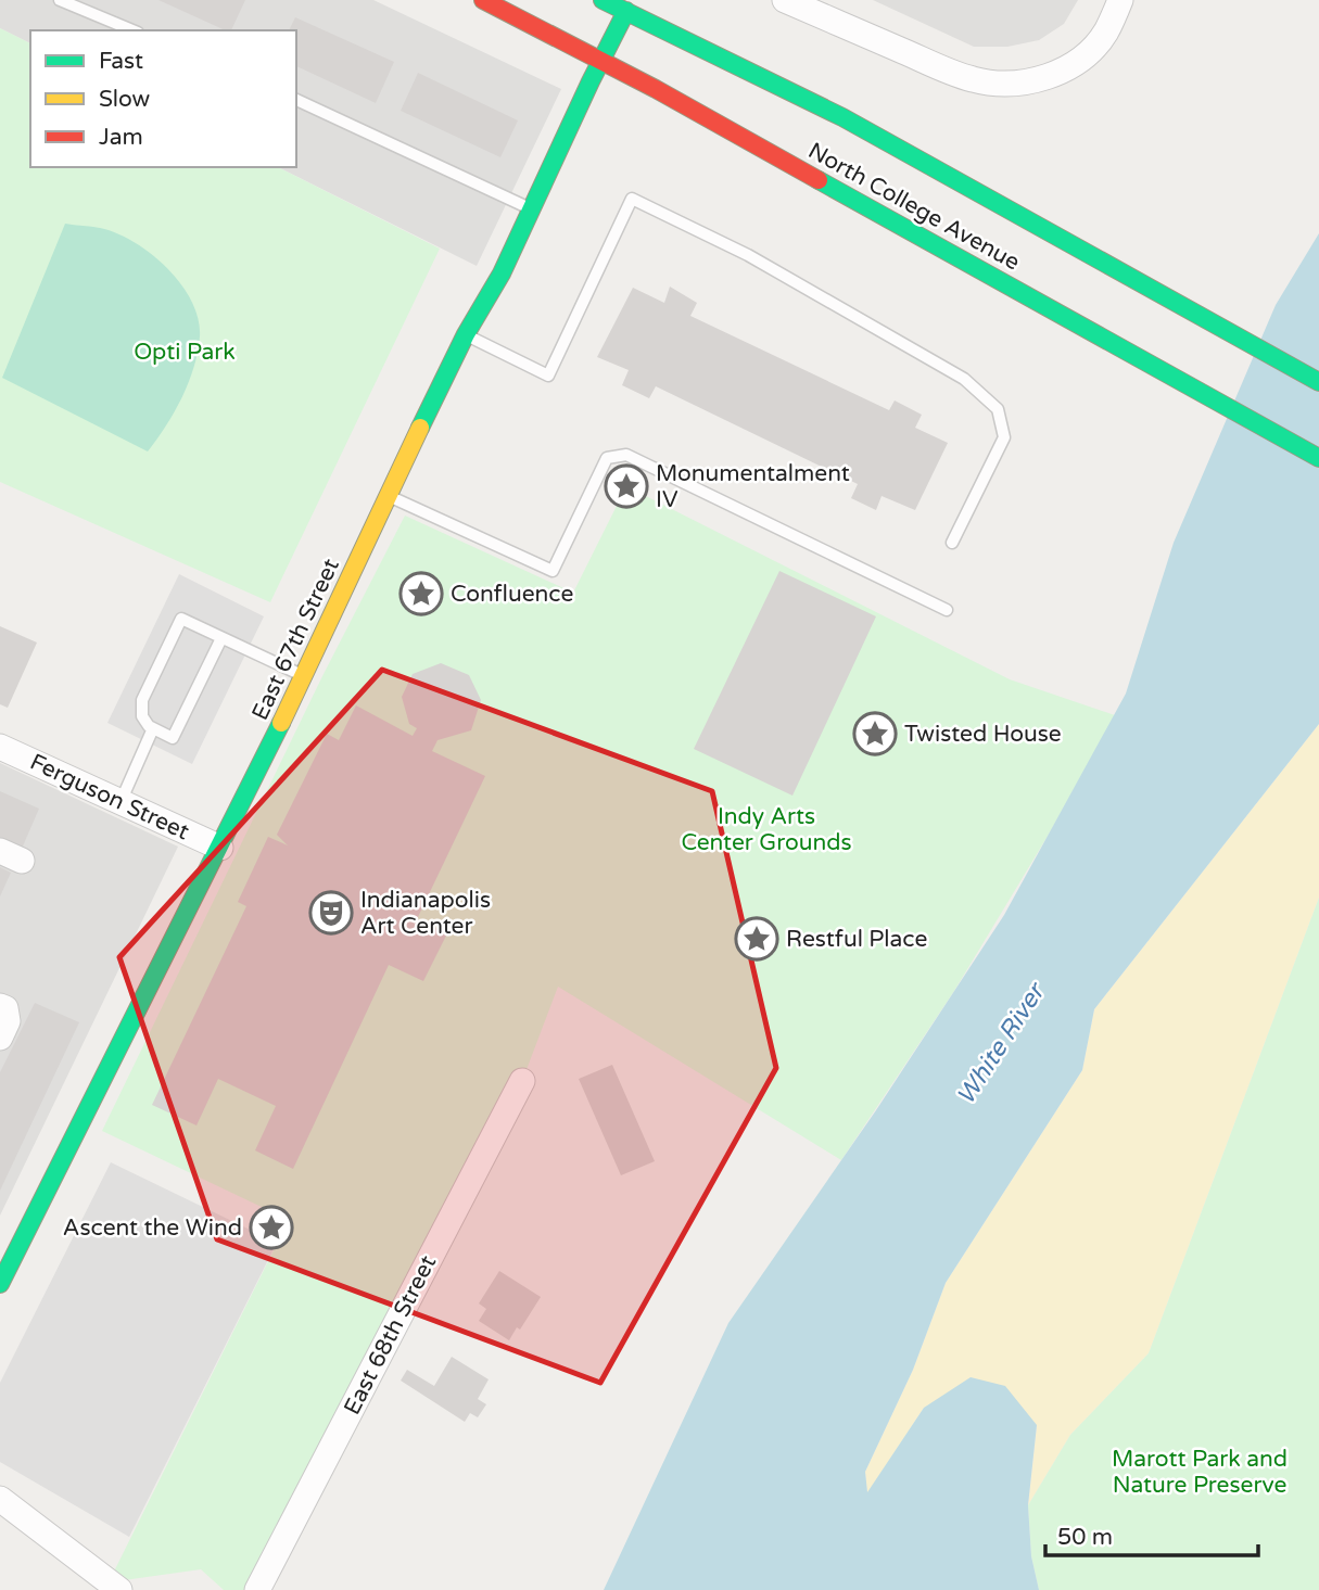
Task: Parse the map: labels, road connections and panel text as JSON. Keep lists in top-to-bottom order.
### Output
{
  "streets": {
    "main road": ["North College Avenue", "East 67th Street"],
    "street": ["Ferguson Street", "East 68th Street"]
  },
  "crossings": [
    ["North College Avenue", "East 67th Street"],
    ["East 67th Street", "Ferguson Street"]
  ],
  "water": ["White River"],
  "parks": ["Opti Park", "Indy Arts Center Grounds", "Marott Park and Nature Preserve"],
  "places": {
    "place": [
      "Monumentalment IV",
      "Confluence",
      "Twisted House",
      "Restful Place",
      "Ascent the Wind"
    ],
    "theatre": ["Indianapolis Art Center"]
  },
  "legend": ["Fast", "Slow", "Jam"],
  "scale_bar": "50 m"
}
